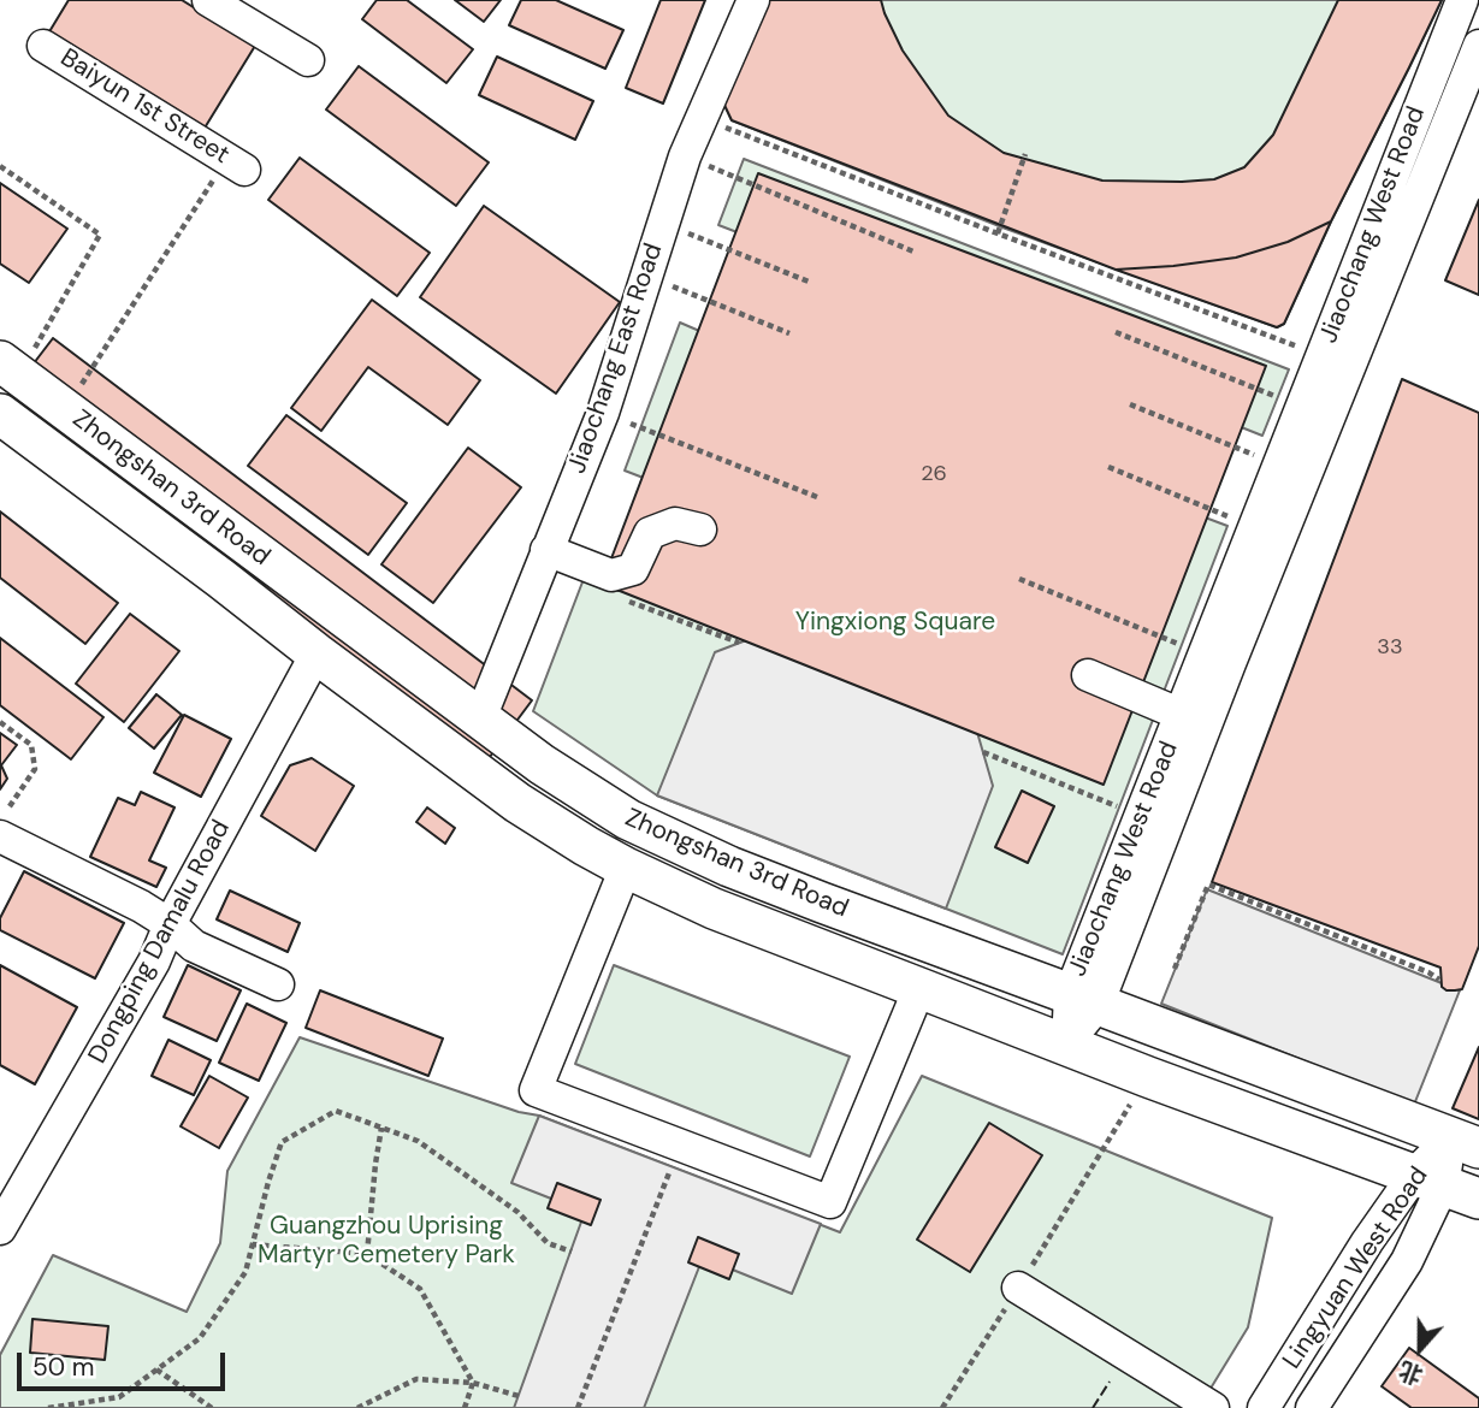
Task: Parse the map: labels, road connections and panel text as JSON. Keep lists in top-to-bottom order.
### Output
{
  "streets": {
    "main road": ["Zhongshan 3rd Road"],
    "street": [
      "Baiyun 1st Street",
      "Jiaochang West Road",
      "Jiaochang East Road",
      "Dongping Damalu Road",
      "Lingyuan West Road"
    ]
  },
  "crossings": [
    ["Jiaochang West Road", "Zhongshan 3rd Road"],
    ["Jiaochang East Road", "Zhongshan 3rd Road"],
    ["Zhongshan 3rd Road", "Dongping Damalu Road"],
    ["Zhongshan 3rd Road", "Lingyuan West Road"]
  ],
  "parks": ["Yingxiong Square", "Guangzhou Uprising Martyr Cemetery Park"],
  "house_numbers": ["26", "33"],
  "scale_bar": "50 m",
  "north": "bottom"
}
